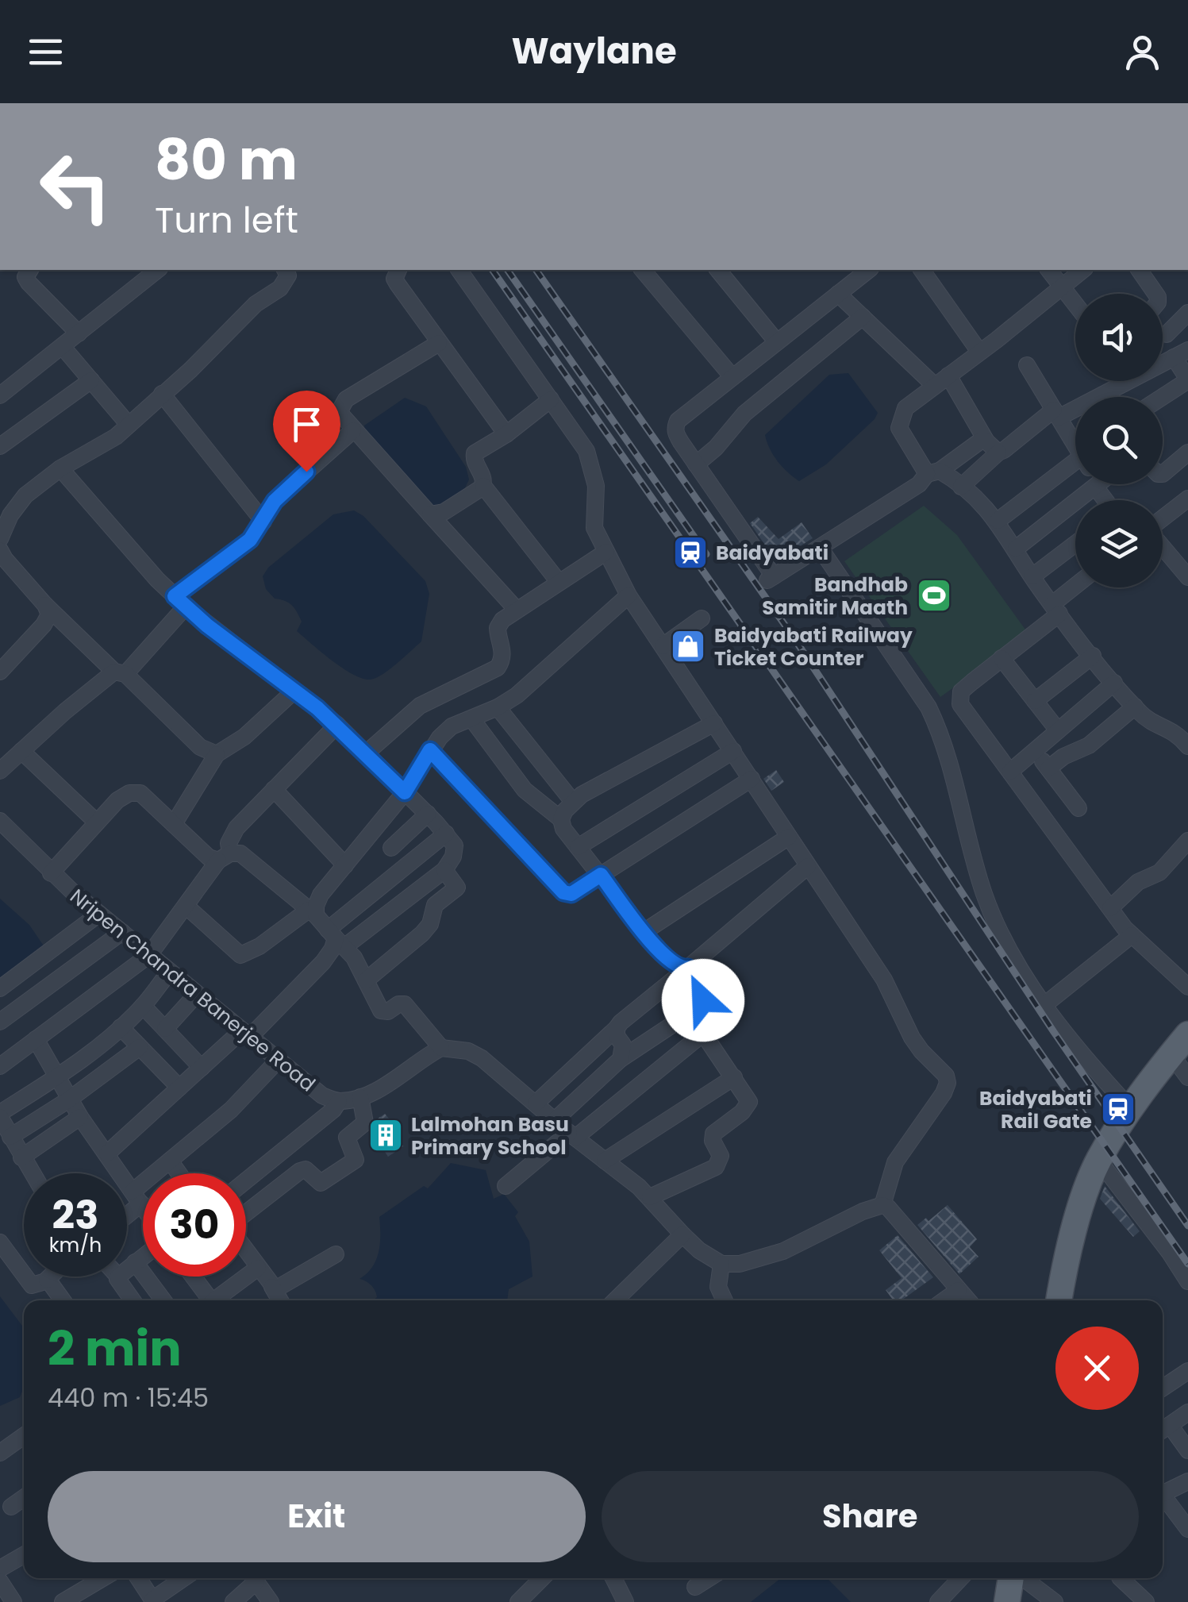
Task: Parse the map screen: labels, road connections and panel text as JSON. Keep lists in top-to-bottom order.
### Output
{
  "streets": {
    "street": ["Nripen Chandra Banerjee Road"]
  },
  "places": {
    "station": ["Baidyabati", "Baidyabati Rail Gate"],
    "sports": ["Bandhab Samitir Maath"],
    "shop": ["Baidyabati Railway Ticket Counter"],
    "building": ["Lalmohan Basu Primary School"]
  },
  "page": {
    "header": "Waylane",
    "turn": ["80 m", "Turn left"],
    "speed": "23 km/h",
    "limit": "30",
    "heading": ["2 min", "440 m · 15:45"],
    "buttons": ["Exit", "Share"]
  }
}
